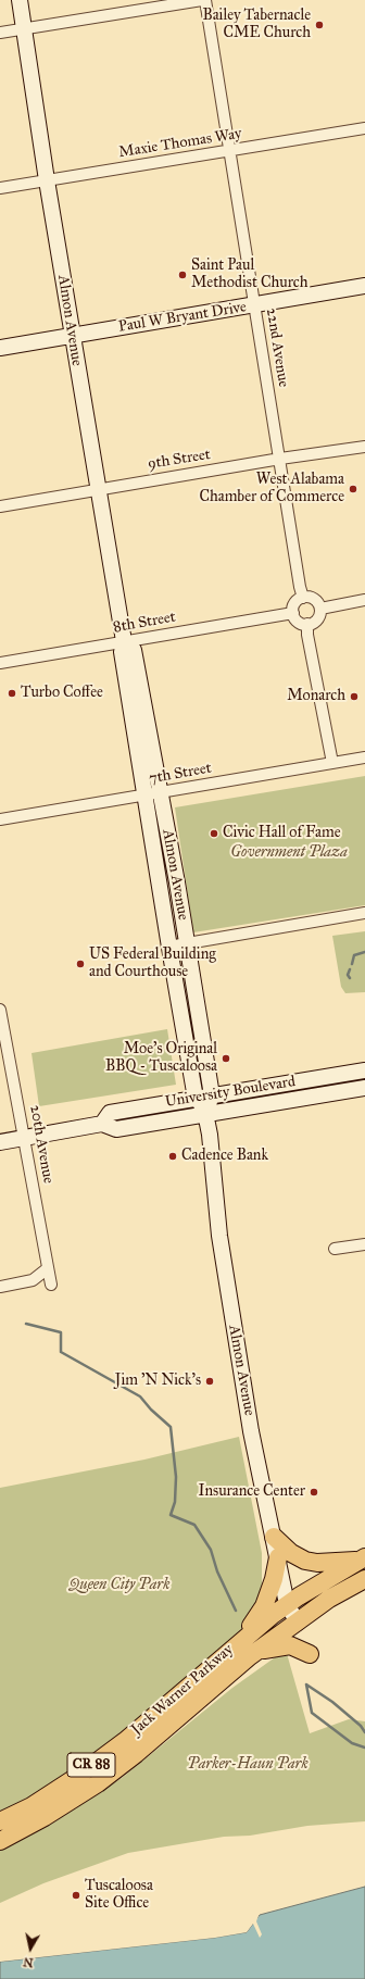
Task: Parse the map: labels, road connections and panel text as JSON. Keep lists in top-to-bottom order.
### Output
{
  "streets": {
    "main road": [
      "Paul W Bryant Drive",
      "Almon Avenue",
      "University Boulevard",
      "Jack Warner Parkway",
      "CR 88"
    ],
    "street": [
      "Maxie Thomas Way",
      "22nd Avenue",
      "9th Street",
      "8th Street",
      "7th Street",
      "20th Avenue"
    ]
  },
  "crossings": [
    ["Maxie Thomas Way", "Almon Avenue"],
    ["Maxie Thomas Way", "22nd Avenue"],
    ["Paul W Bryant Drive", "Almon Avenue"],
    ["Paul W Bryant Drive", "22nd Avenue"],
    ["Almon Avenue", "9th Street"],
    ["Almon Avenue", "8th Street"],
    ["Almon Avenue", "7th Street"],
    ["Almon Avenue", "University Boulevard"],
    ["Almon Avenue", "Jack Warner Parkway"],
    ["22nd Avenue", "9th Street"],
    ["22nd Avenue", "8th Street"],
    ["University Boulevard", "20th Avenue"]
  ],
  "parks": ["Government Plaza", "Queen City Park", "Parker-Haun Park"],
  "places": [
    "Bailey Tabernacle CME Church",
    "Saint Paul Methodist Church",
    "West Alabama Chamber of Commerce",
    "Turbo Coffee",
    "Monarch",
    "Civic Hall of Fame",
    "US Federal Building and Courthouse",
    "Moe's Original BBQ - Tuscaloosa",
    "Cadence Bank",
    "Jim 'N Nick's",
    "Insurance Center",
    "Tuscaloosa Site Office"
  ],
  "north": "bottom"
}
